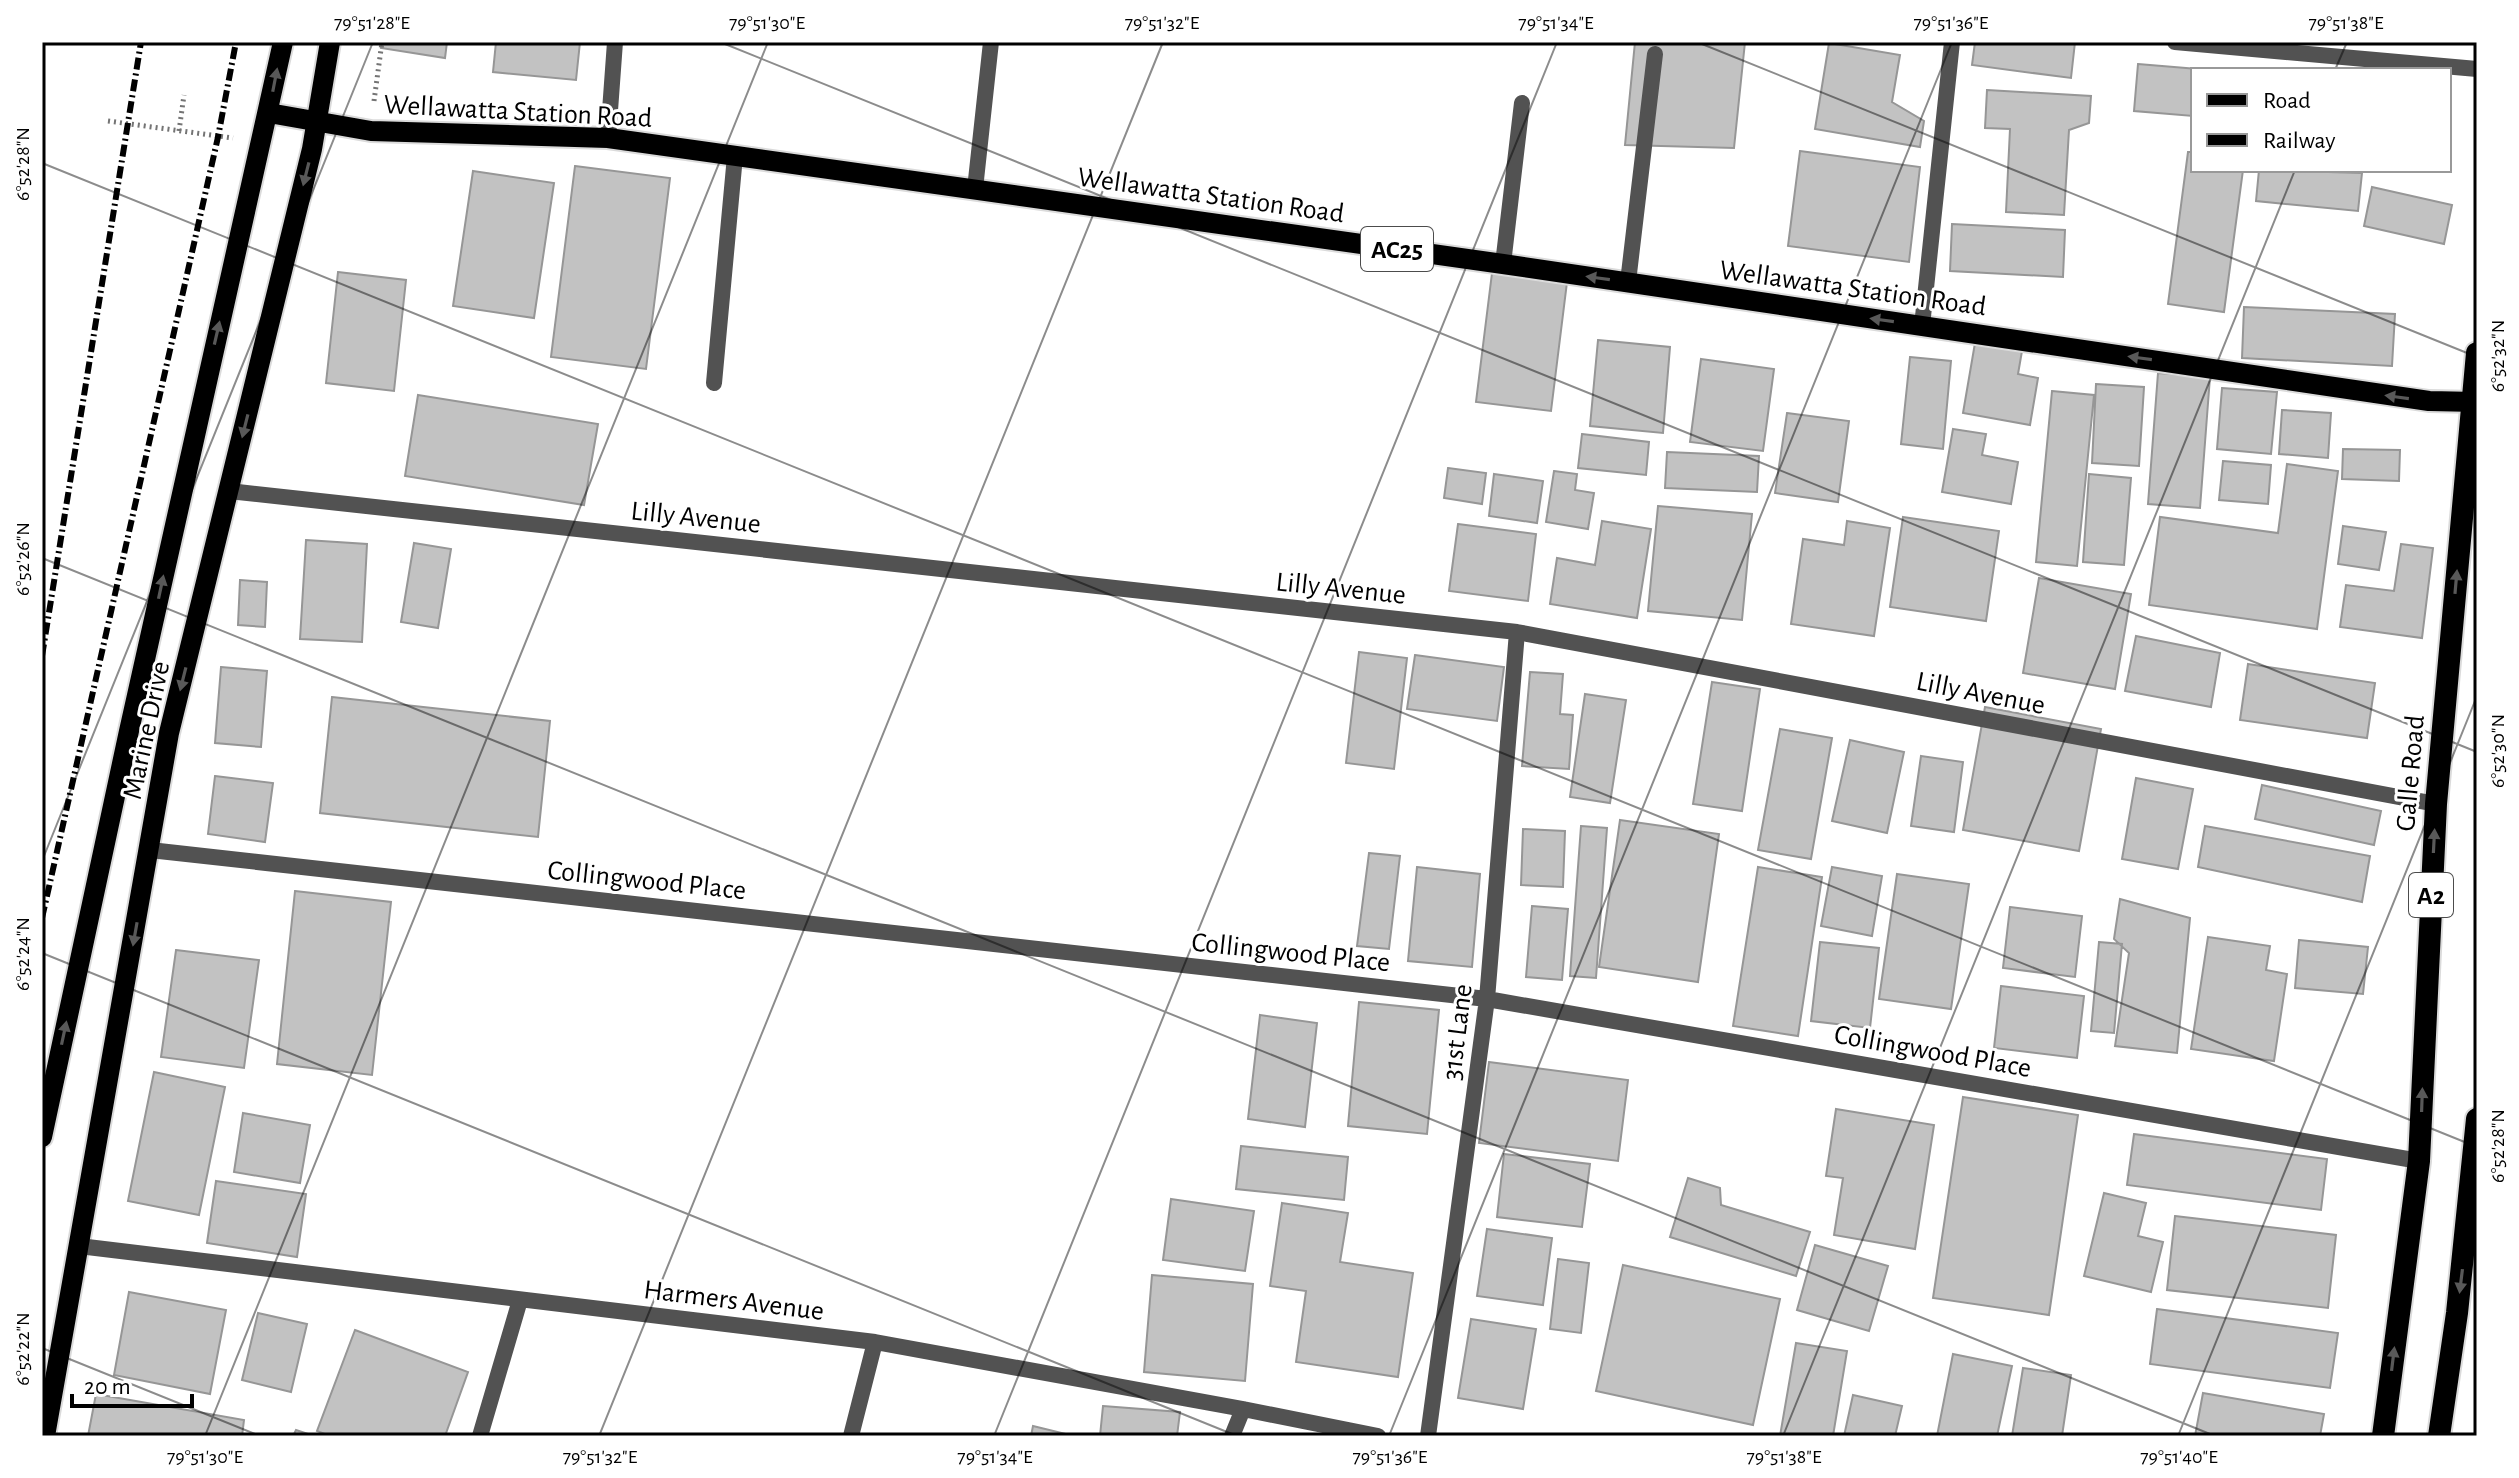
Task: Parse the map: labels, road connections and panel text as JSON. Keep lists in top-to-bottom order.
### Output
{
  "streets": {
    "highway": ["Galle Road", "A2"],
    "main road": ["Wellawatta Station Road", "AC25", "Marine Drive"],
    "street": [
      "Lilly Avenue",
      "Collingwood Place",
      "31st Lane",
      "Harmers Avenue"
    ]
  },
  "crossings": [
    ["Wellawatta Station Road", "Marine Drive"],
    ["Wellawatta Station Road", "Galle Road"],
    ["Lilly Avenue", "Marine Drive"],
    ["Lilly Avenue", "Galle Road"],
    ["Lilly Avenue", "31st Lane"],
    ["Marine Drive", "Collingwood Place"],
    ["Marine Drive", "Harmers Avenue"],
    ["Galle Road", "Collingwood Place"],
    ["Collingwood Place", "31st Lane"]
  ],
  "one_way": ["Wellawatta Station Road"],
  "legend": ["Road", "Railway"],
  "scale_bar": "20 m",
  "coordinates": [
    "79°51'28\"E",
    "79°51'30\"E",
    "79°51'32\"E",
    "79°51'34\"E",
    "79°51'36\"E",
    "79°51'38\"E",
    "6°52'28\"N",
    "6°52'32\"N",
    "6°52'26\"N",
    "6°52'30\"N",
    "6°52'24\"N",
    "6°52'22\"N",
    "79°51'40\"E"
  ]
}
